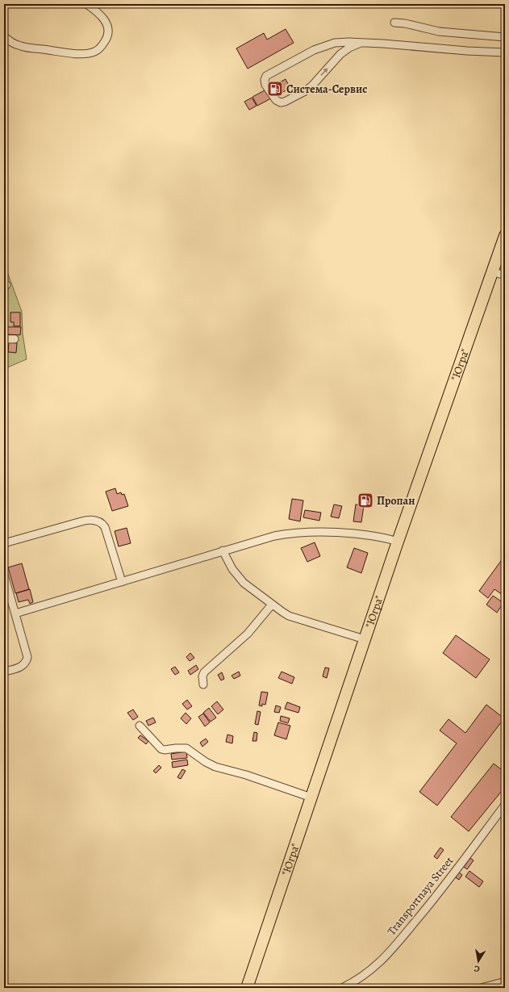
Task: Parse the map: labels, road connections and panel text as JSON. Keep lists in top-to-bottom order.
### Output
{
  "streets": {
    "highway": ["\"Югра\""],
    "street": ["Transportnaya Street"]
  },
  "places": {
    "fuel station": ["Система-Сервис", "Пропан"]
  },
  "north": "bottom"
}
